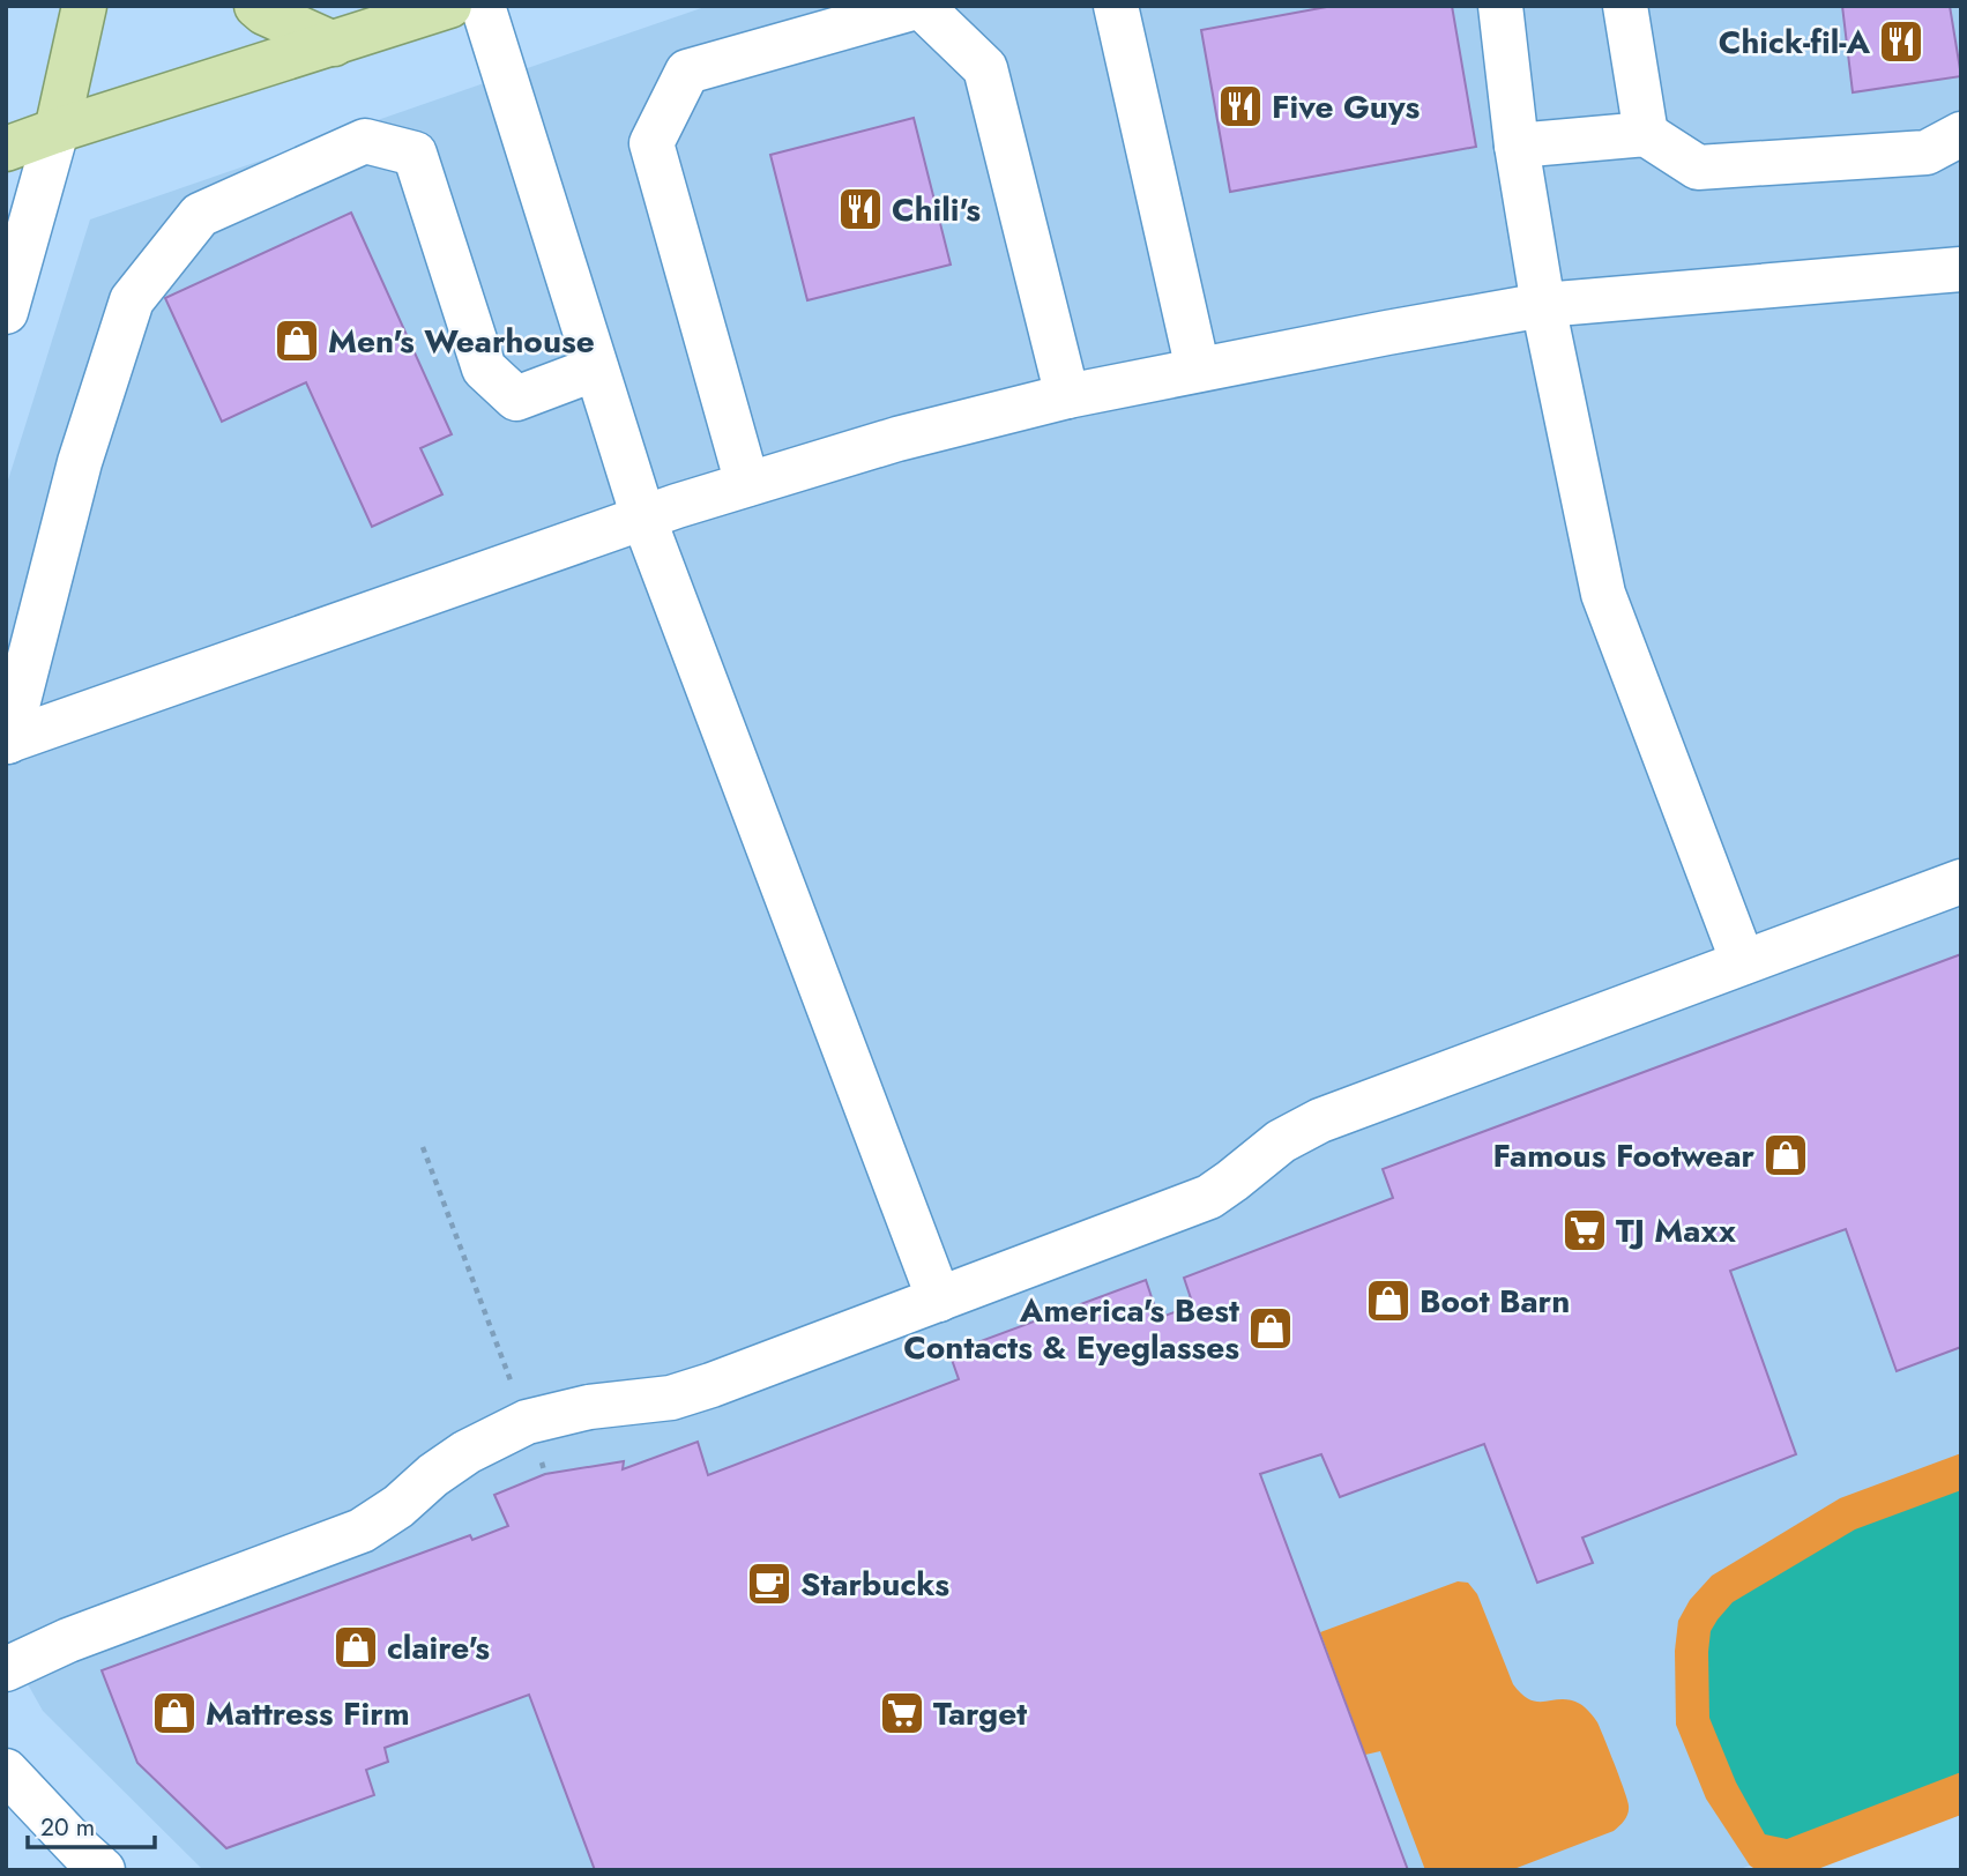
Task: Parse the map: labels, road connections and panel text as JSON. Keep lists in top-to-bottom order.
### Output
{
  "places": {
    "restaurant": ["Chick-fil-A", "Five Guys", "Chili's"],
    "shop": [
      "Men's Wearhouse",
      "Famous Footwear",
      "Boot Barn",
      "America's Best Contacts & Eyeglasses",
      "claire's",
      "Mattress Firm"
    ],
    "supermarket": ["TJ Maxx", "Target"],
    "cafe": ["Starbucks"]
  },
  "scale_bar": "20 m"
}
